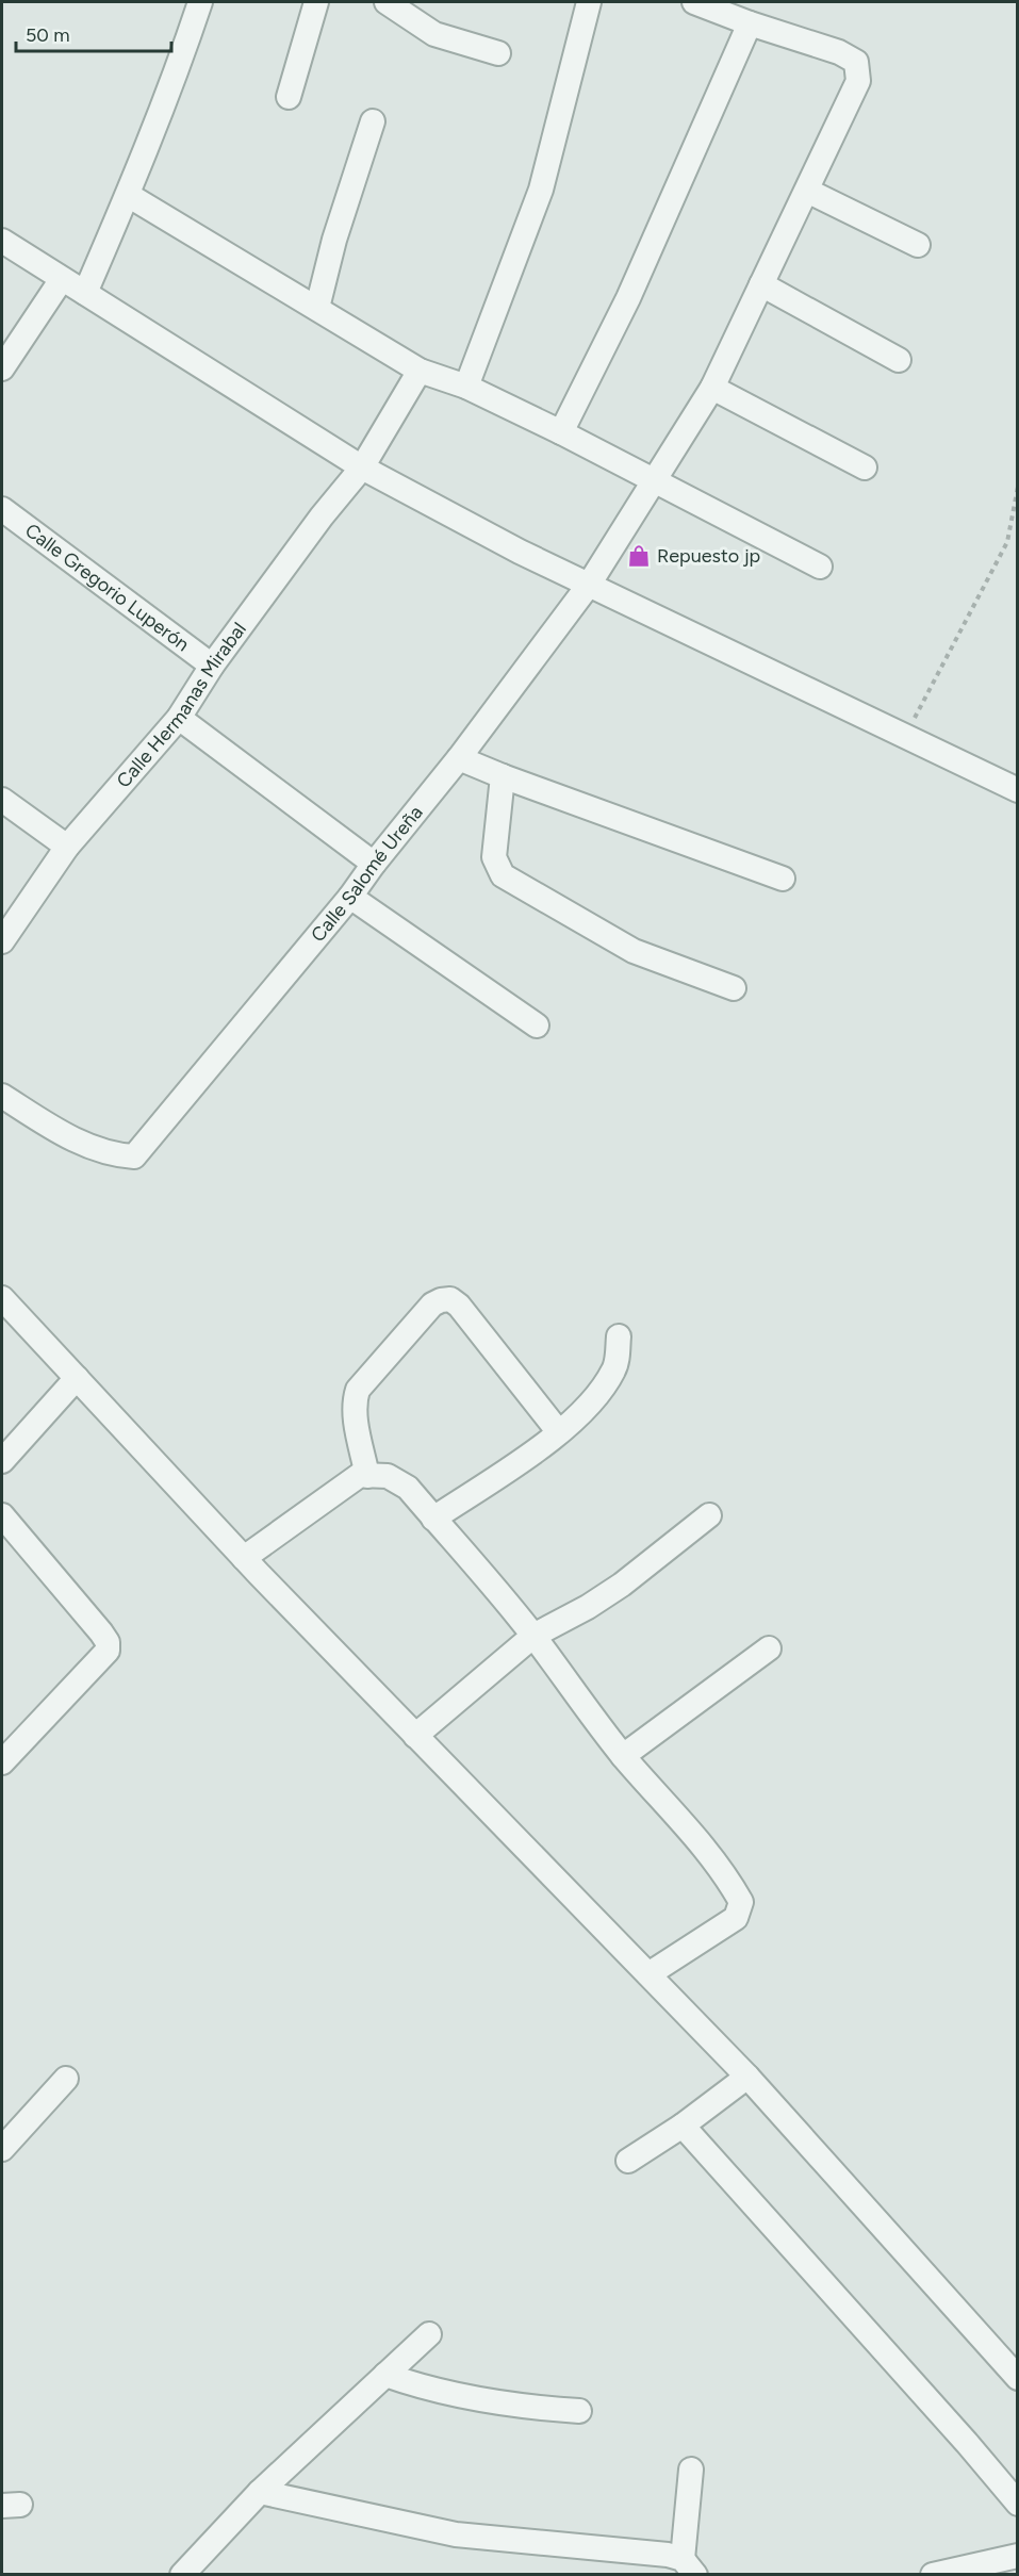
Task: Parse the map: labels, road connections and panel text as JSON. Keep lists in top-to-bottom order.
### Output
{
  "streets": {
    "street": ["Calle Gregorio Luperón", "Calle Hermanas Mirabal", "Calle Salomé Ureña"]
  },
  "crossings": [
    ["Calle Gregorio Luperón", "Calle Hermanas Mirabal"]
  ],
  "places": {
    "shop": ["Repuesto jp"]
  },
  "scale_bar": "50 m"
}
